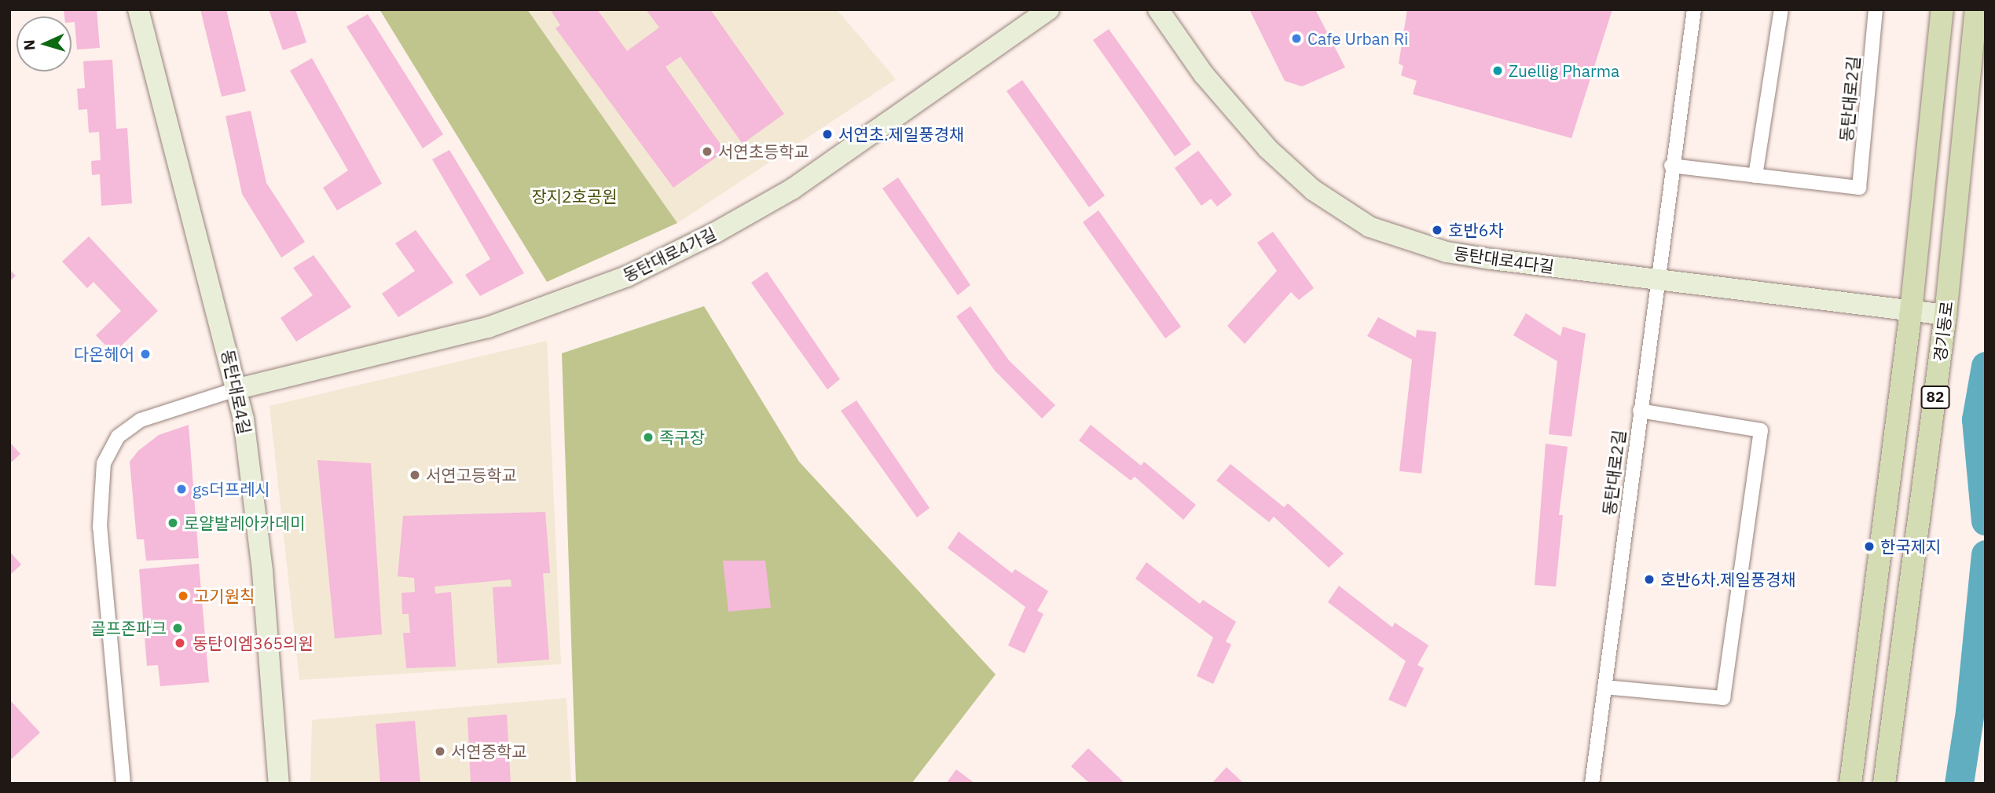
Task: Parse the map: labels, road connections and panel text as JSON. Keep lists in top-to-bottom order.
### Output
{
  "streets": {
    "main road": ["경기동로", "82"],
    "street": [
      "동탄대로2길",
      "동탄대로4가길",
      "동탄대로4다길",
      "동탄대로4길"
    ]
  },
  "crossings": [
    ["동탄대로2길", "동탄대로4다길"],
    ["동탄대로4가길", "동탄대로4길"],
    ["동탄대로4다길", "경기동로"]
  ],
  "parks": ["장지2호공원"],
  "places": [
    "Cafe Urban Ri",
    "Zuellig Pharma",
    "서연초.제일풍경채",
    "서연초등학교",
    "호반6차",
    "다온헤어",
    "족구장",
    "서연고등학교",
    "gs더프레시",
    "로얄발레아카데미",
    "한국제지",
    "호반6차.제일풍경채",
    "고기원칙",
    "골프존파크",
    "동탄이엠365의원",
    "서연중학교"
  ],
  "north": "left"
}
